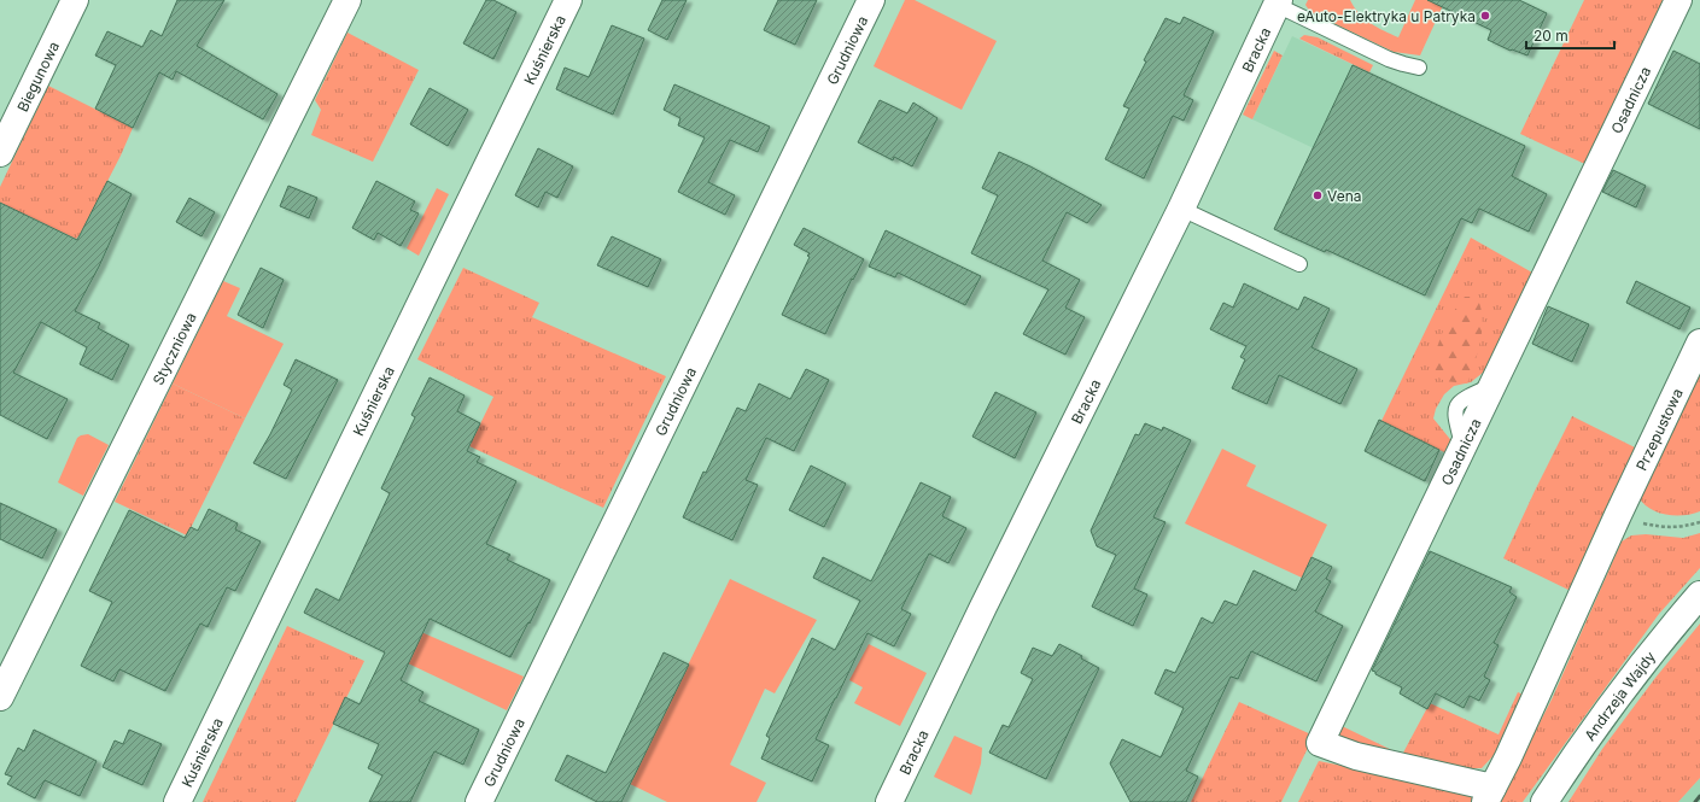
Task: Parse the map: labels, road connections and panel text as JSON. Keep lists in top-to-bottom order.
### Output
{
  "streets": {
    "street": [
      "Kuśnierska",
      "Grudniowa",
      "Bracka",
      "Biegunowa",
      "Osadnicza",
      "Styczniowa",
      "Przepustowa",
      "Andrzeja Wajdy"
    ]
  },
  "crossings": [
    ["Osadnicza", "Przepustowa"]
  ],
  "places": ["eAuto-Elektryka u Patryka", "Vena"],
  "scale_bar": "20 m"
}
